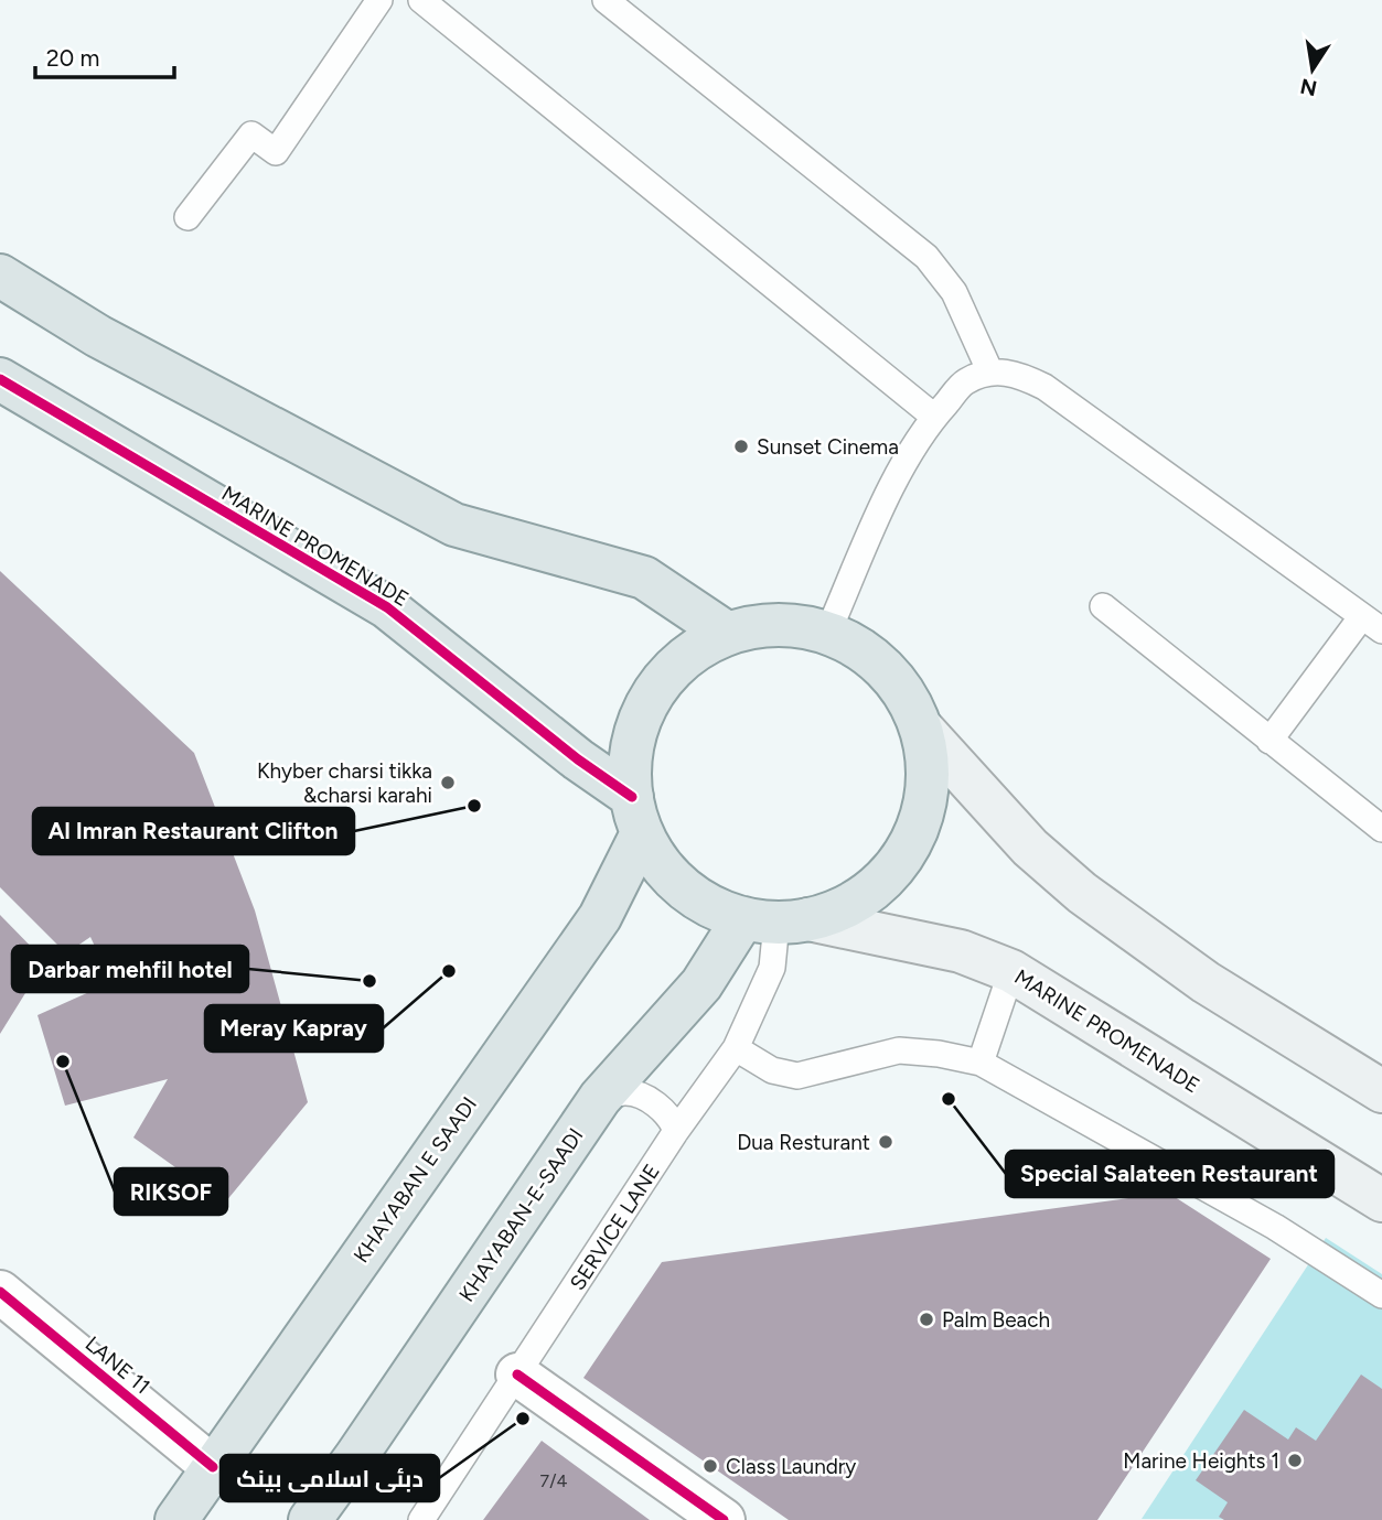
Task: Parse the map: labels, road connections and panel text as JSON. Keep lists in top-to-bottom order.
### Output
{
  "streets": {
    "main road": ["MARINE PROMENADE", "KHAYABAN E SAADI", "KHAYABAN-E-SAADI"],
    "street": ["LANE 11"],
    "lane": ["SERVICE LANE"]
  },
  "crossings": [
    ["MARINE PROMENADE", "KHAYABAN E SAADI"],
    ["MARINE PROMENADE", "KHAYABAN-E-SAADI"],
    ["MARINE PROMENADE", "SERVICE LANE"],
    ["KHAYABAN E SAADI", "LANE 11"],
    ["KHAYABAN-E-SAADI", "SERVICE LANE"]
  ],
  "places": [
    "Sunset Cinema",
    "Khyber charsi tikka &charsi karahi",
    "Al Imran Restaurant Clifton",
    "Meray Kapray",
    "Darbar mehfil hotel",
    "RIKSOF",
    "Special Salateen Restaurant",
    "Dua Resturant",
    "Palm Beach",
    "دبئی اسلامی بینک",
    "Marine Heights 1",
    "Class Laundry"
  ],
  "house_numbers": ["7/4"],
  "scale_bar": "20 m",
  "north": "bottom"
}
